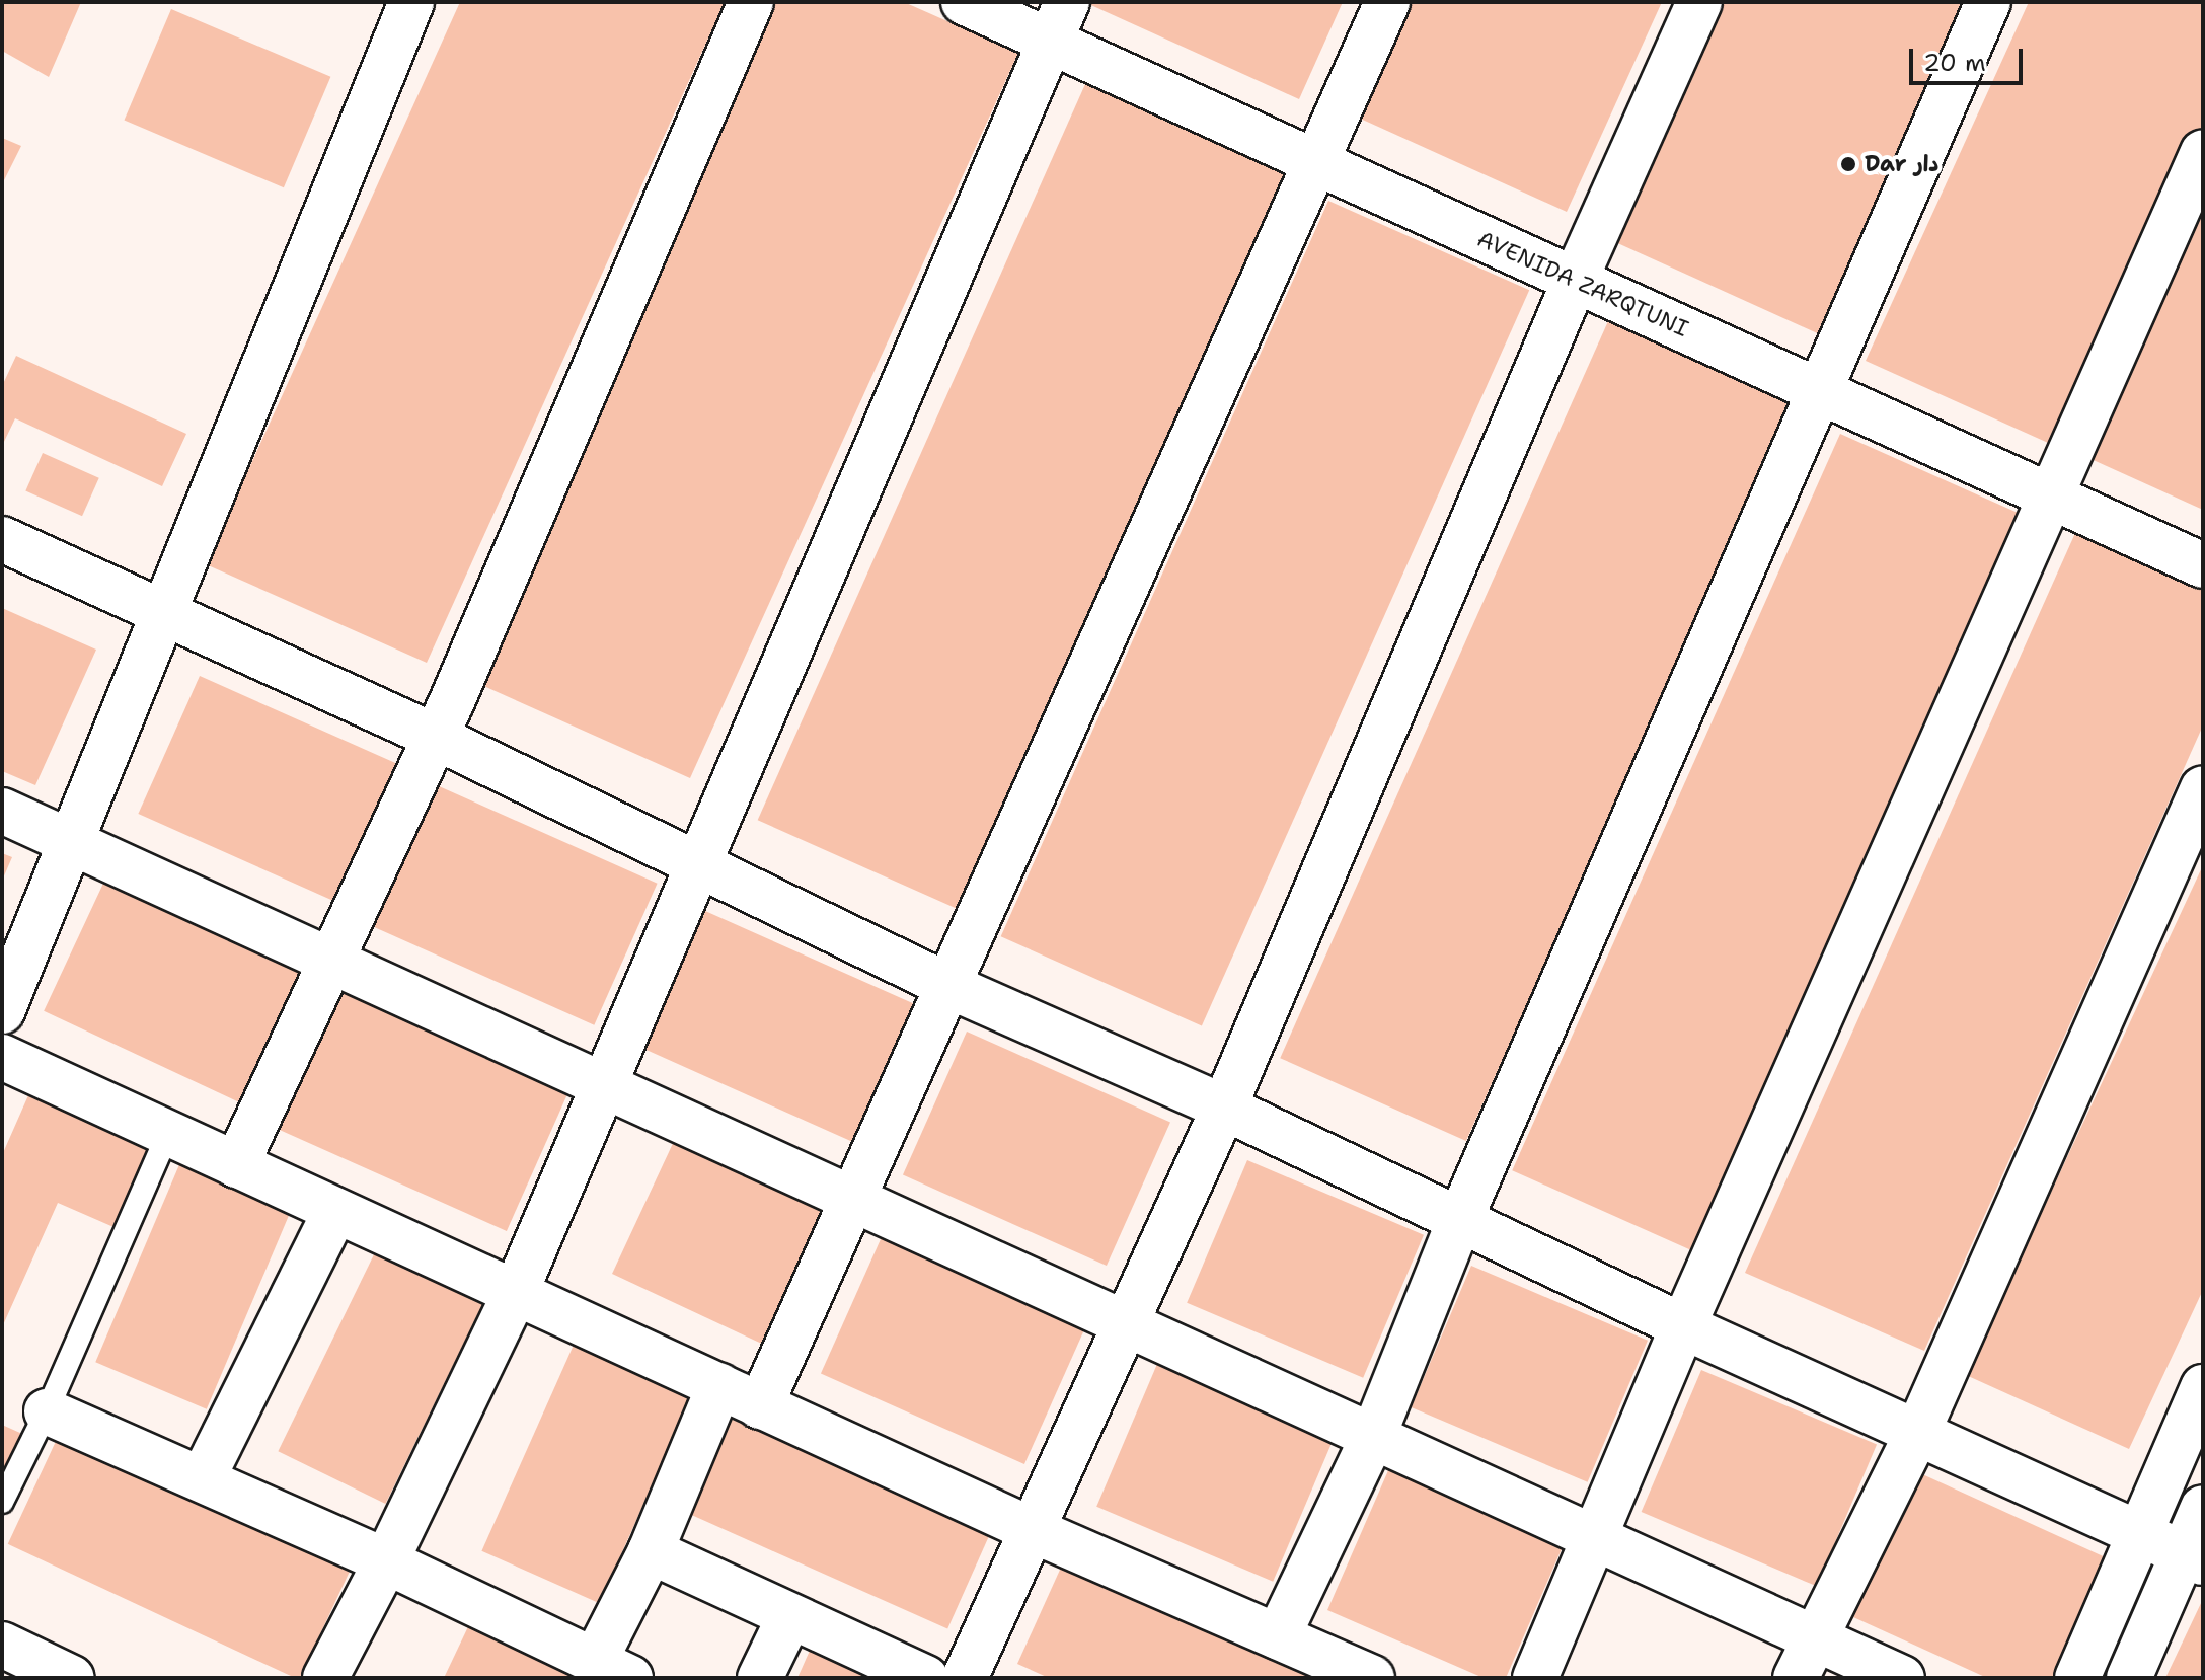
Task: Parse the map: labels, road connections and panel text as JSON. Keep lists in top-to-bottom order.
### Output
{
  "streets": {
    "street": ["AVENIDA ZARQTUNI"]
  },
  "places": ["Dar دار"],
  "scale_bar": "20 m"
}
